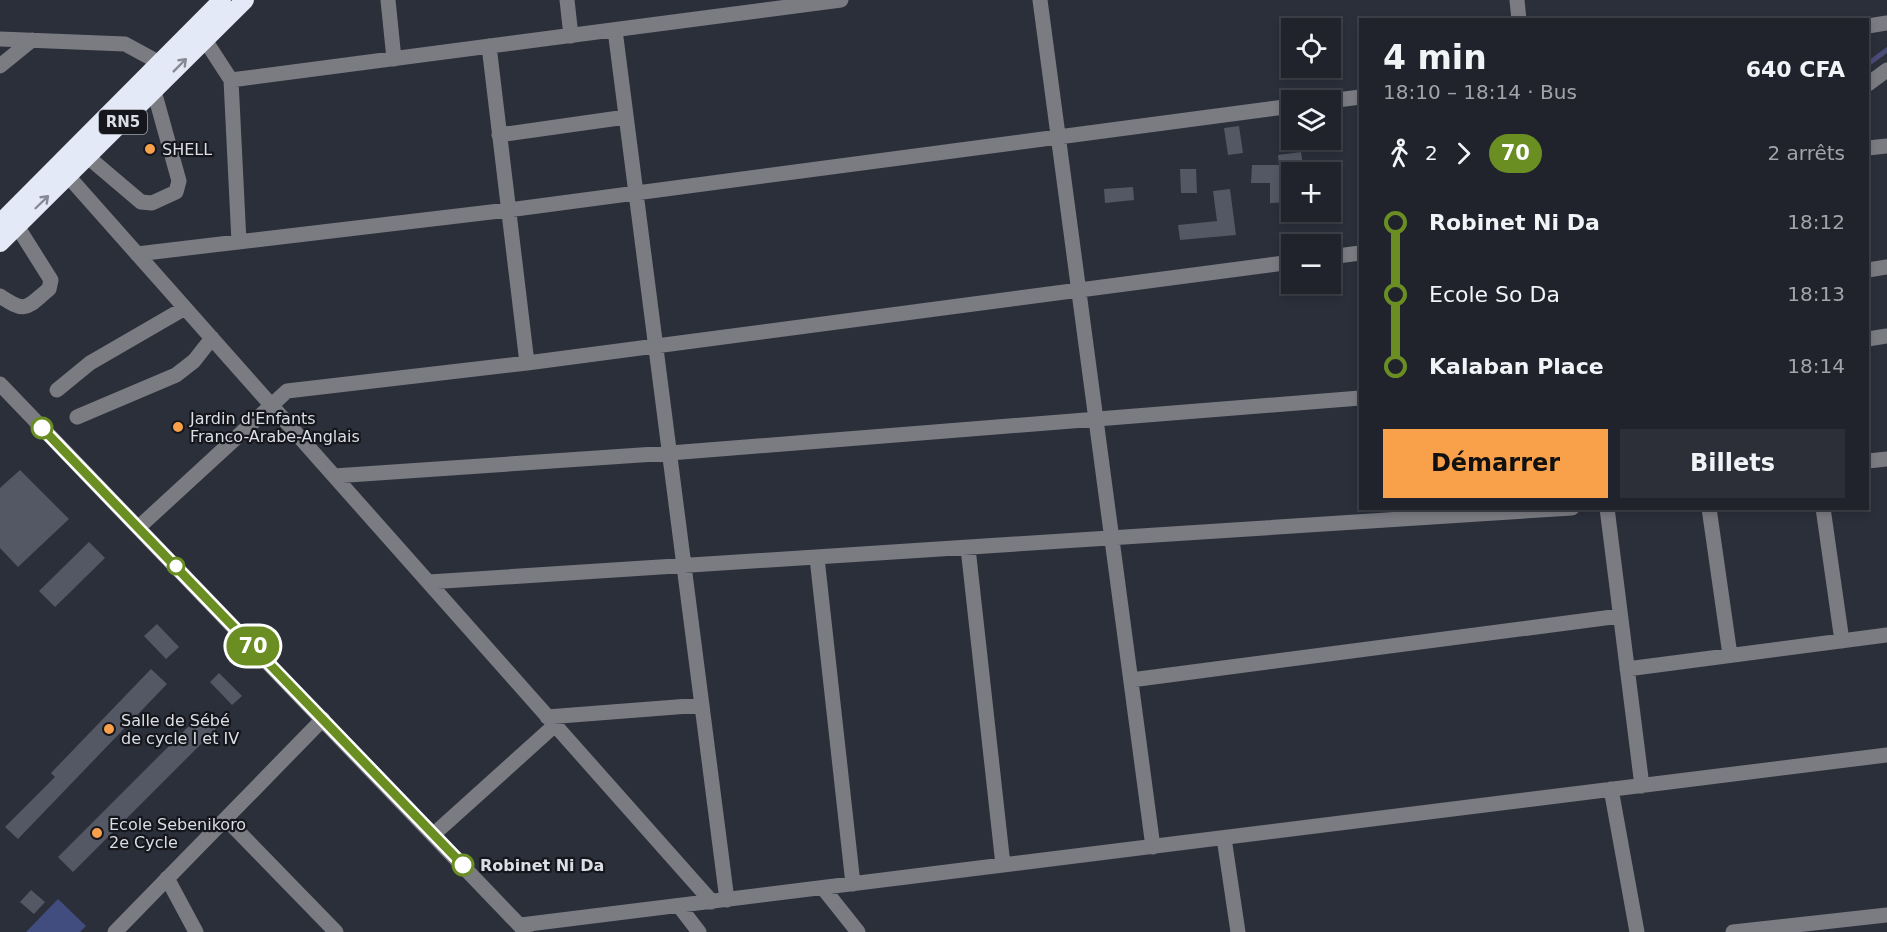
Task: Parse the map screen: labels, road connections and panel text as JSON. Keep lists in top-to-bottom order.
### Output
{
  "streets": {
    "highway": ["RN5"]
  },
  "places": [
    "SHELL",
    "Jardin d'Enfants Franco-Arabe-Anglais",
    "Salle de Sébé de cycle I et IV",
    "Ecole Sebenikoro 2e Cycle",
    "Robinet Ni Da"
  ],
  "lines": ["bus line 70"],
  "page": {
    "on_map": "70",
    "map_buttons": ["+", "−"],
    "heading": ["4 min", "18:10 – 18:14 · Bus", "640 CFA"],
    "legs": ["2", "70", "2 arrêts"],
    "list": [
      {
        "name": "Robinet Ni Da",
        "value": "18:12"
      },
      {
        "name": "Ecole So Da",
        "value": "18:13"
      },
      {
        "name": "Kalaban Place",
        "value": "18:14"
      }
    ],
    "buttons": ["Démarrer", "Billets"]
  }
}
